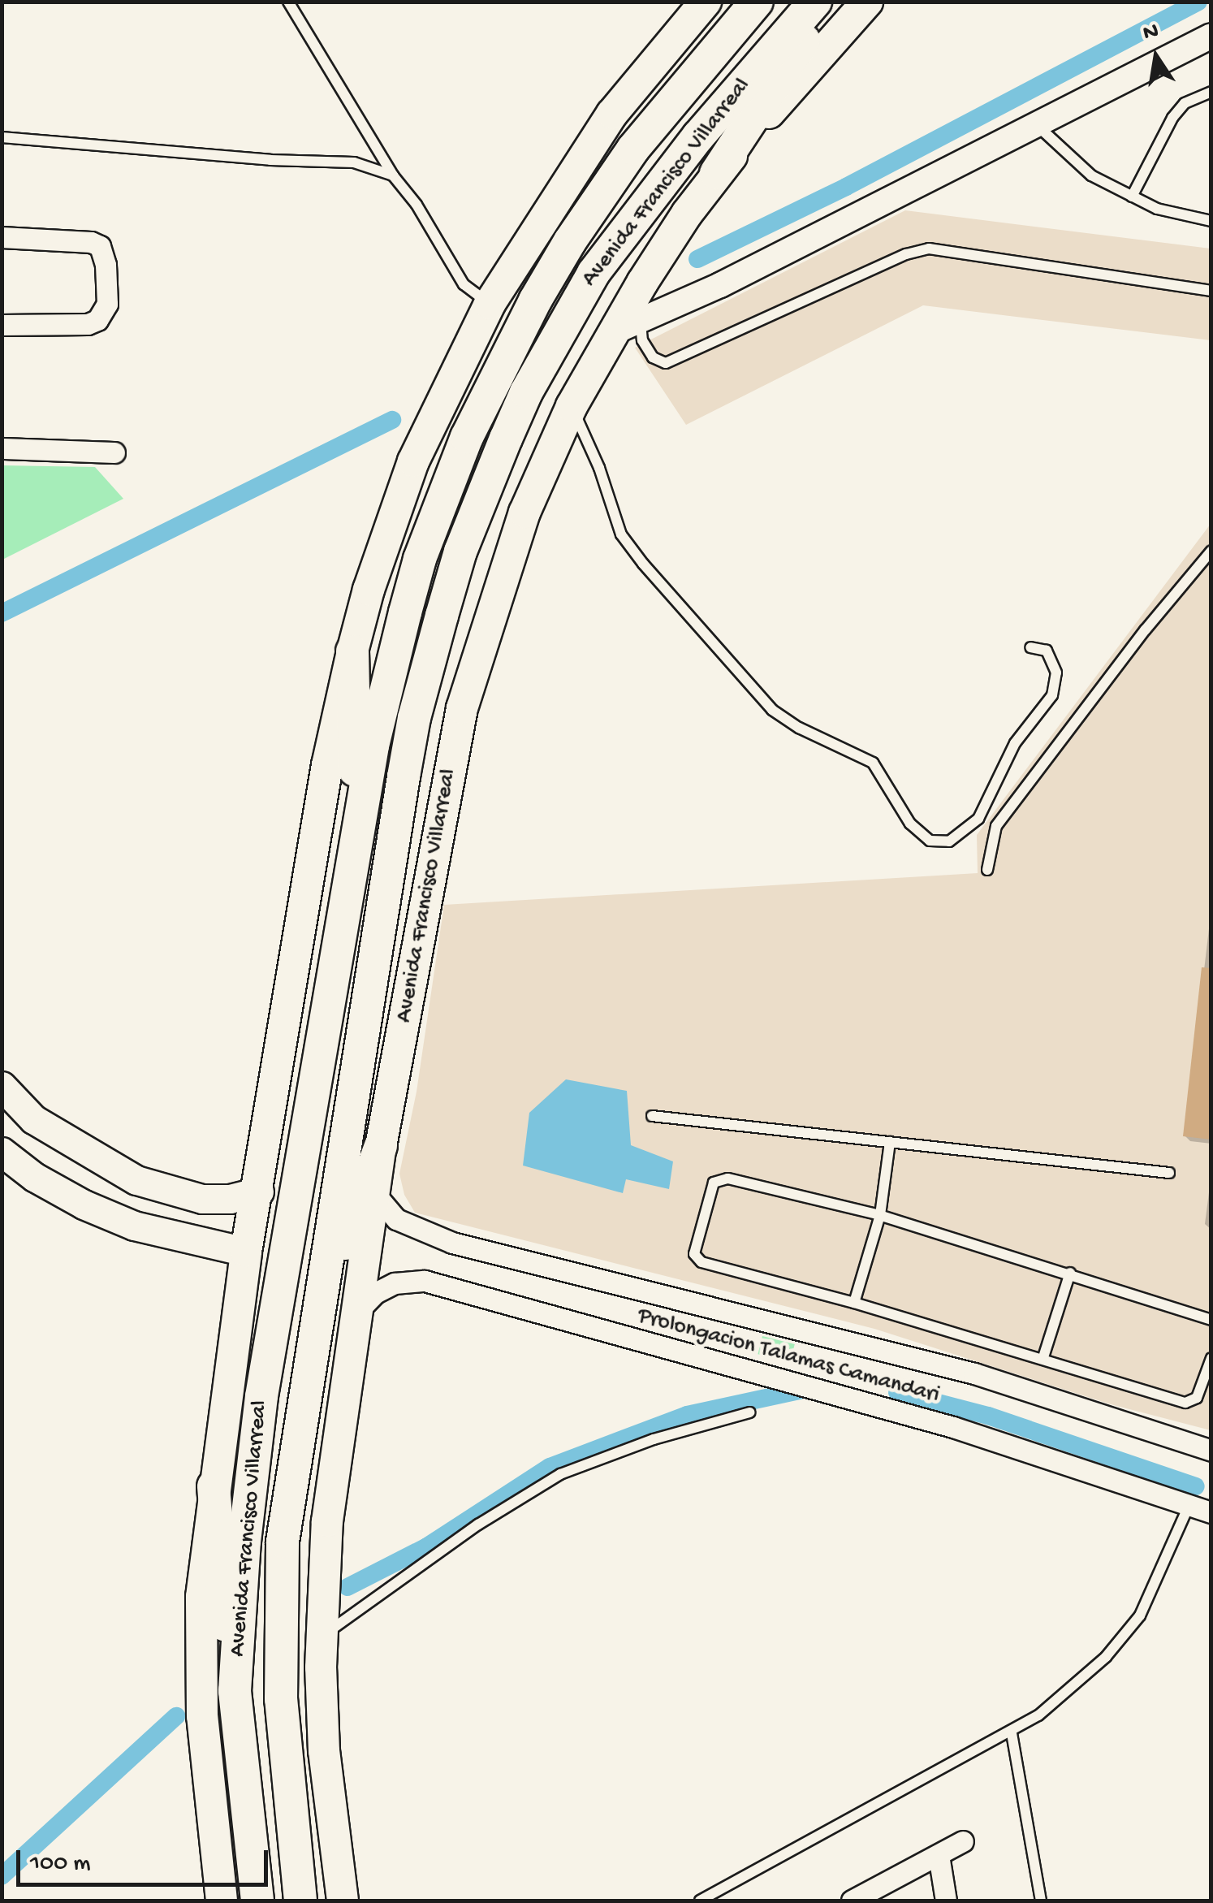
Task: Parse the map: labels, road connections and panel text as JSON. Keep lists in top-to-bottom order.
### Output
{
  "streets": {
    "highway": ["Avenida Francisco Villarreal"],
    "street": ["Prolongacion Talamas Camandari"]
  },
  "crossings": [
    ["Avenida Francisco Villarreal", "Prolongacion Talamas Camandari"]
  ],
  "scale_bar": "100 m",
  "north": "top"
}
